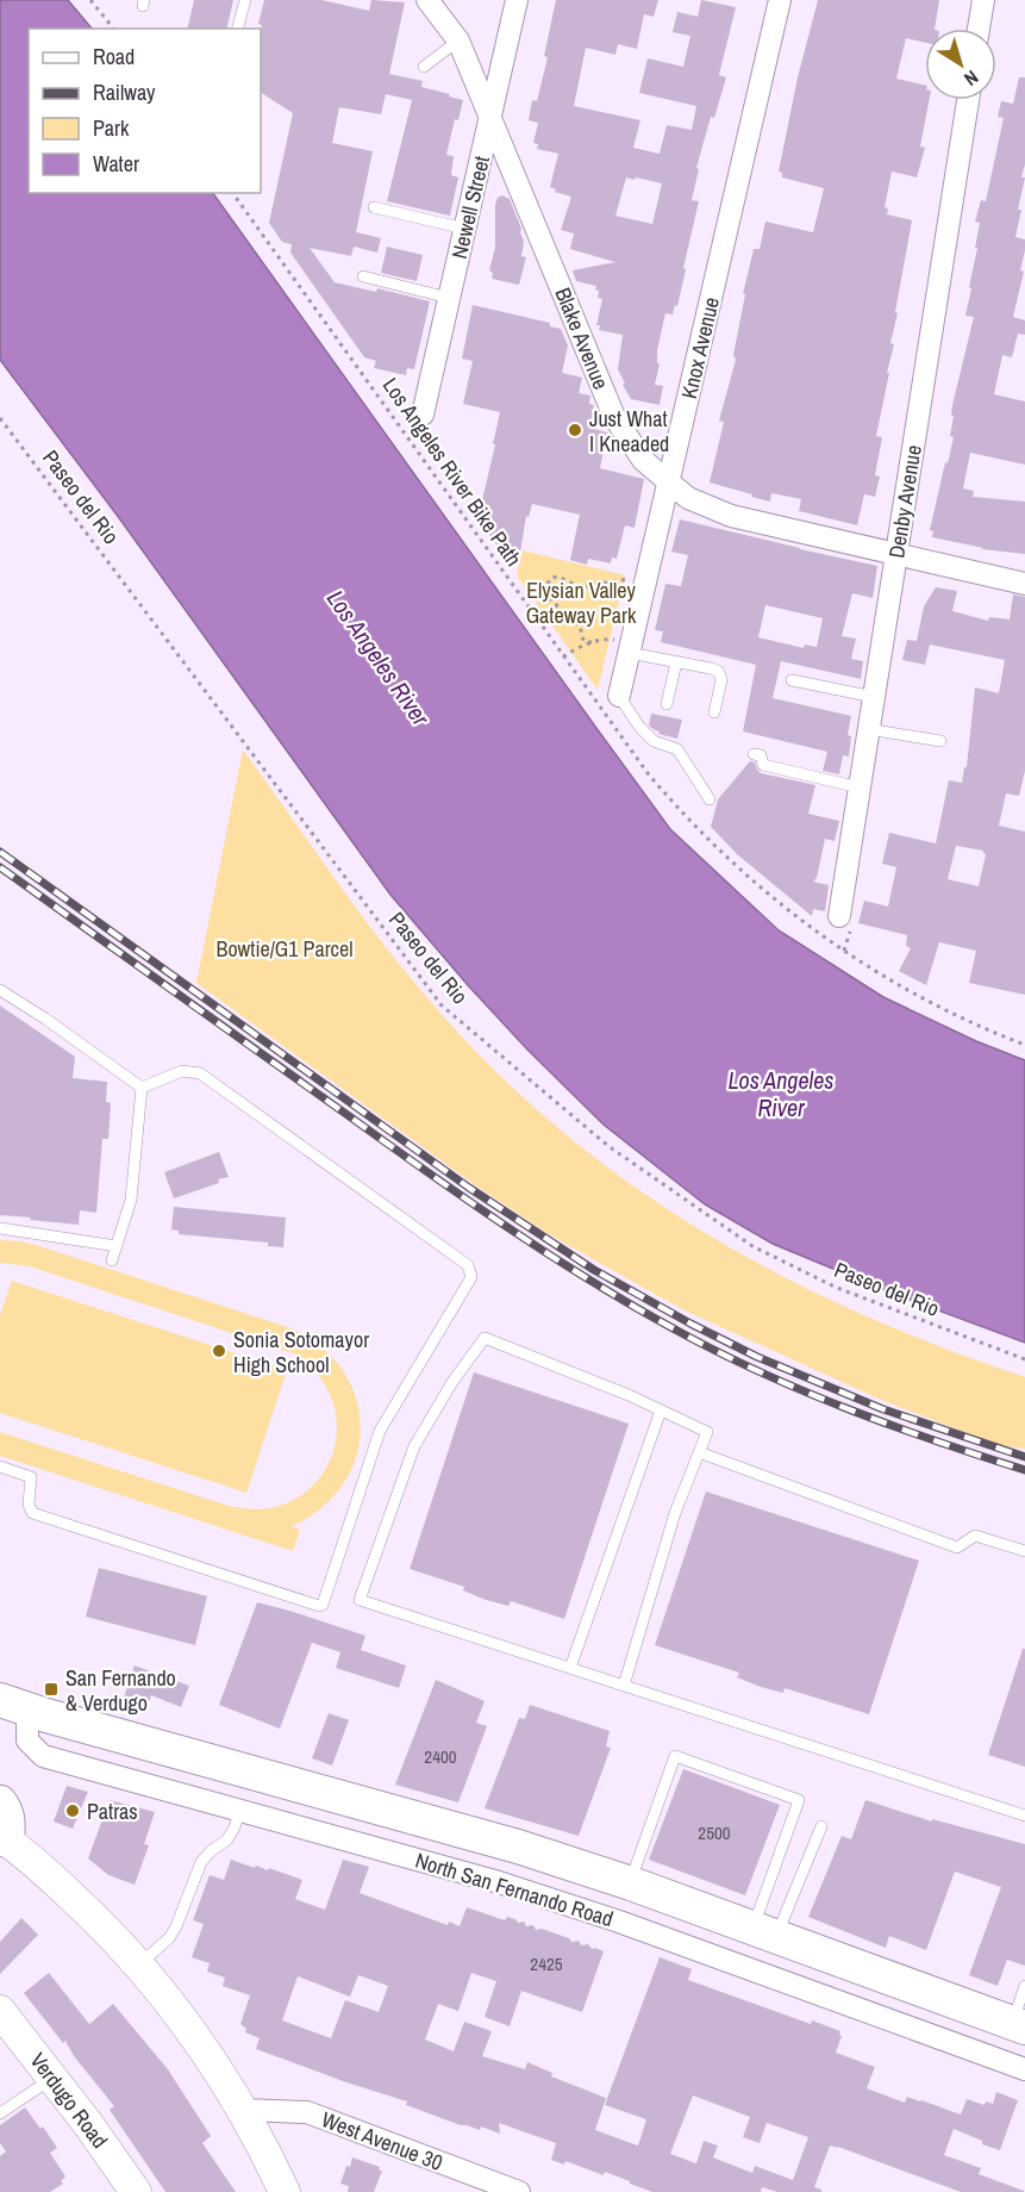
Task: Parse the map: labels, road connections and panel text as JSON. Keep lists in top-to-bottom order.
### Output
{
  "streets": {
    "main road": ["North San Fernando Road", "Verdugo Road"],
    "street": [
      "Newell Street",
      "Blake Avenue",
      "Knox Avenue",
      "Denby Avenue",
      "West Avenue 30"
    ],
    "path": ["Los Angeles River Bike Path", "Paseo del Rio"]
  },
  "crossings": [
    ["Newell Street", "Blake Avenue"],
    ["Blake Avenue", "Knox Avenue"],
    ["Blake Avenue", "Denby Avenue"]
  ],
  "water": ["Los Angeles River"],
  "parks": ["Elysian Valley Gateway Park", "Bowtie/G1 Parcel"],
  "places": {
    "other": ["Just What I Kneaded", "Sonia Sotomayor High School", "Patras"],
    "transit": ["San Fernando & Verdugo"]
  },
  "house_numbers": ["2400", "2500", "2425"],
  "legend": [
    "Road",
    "Railway",
    "Park",
    "Water"
  ],
  "north": "bottom right"
}
